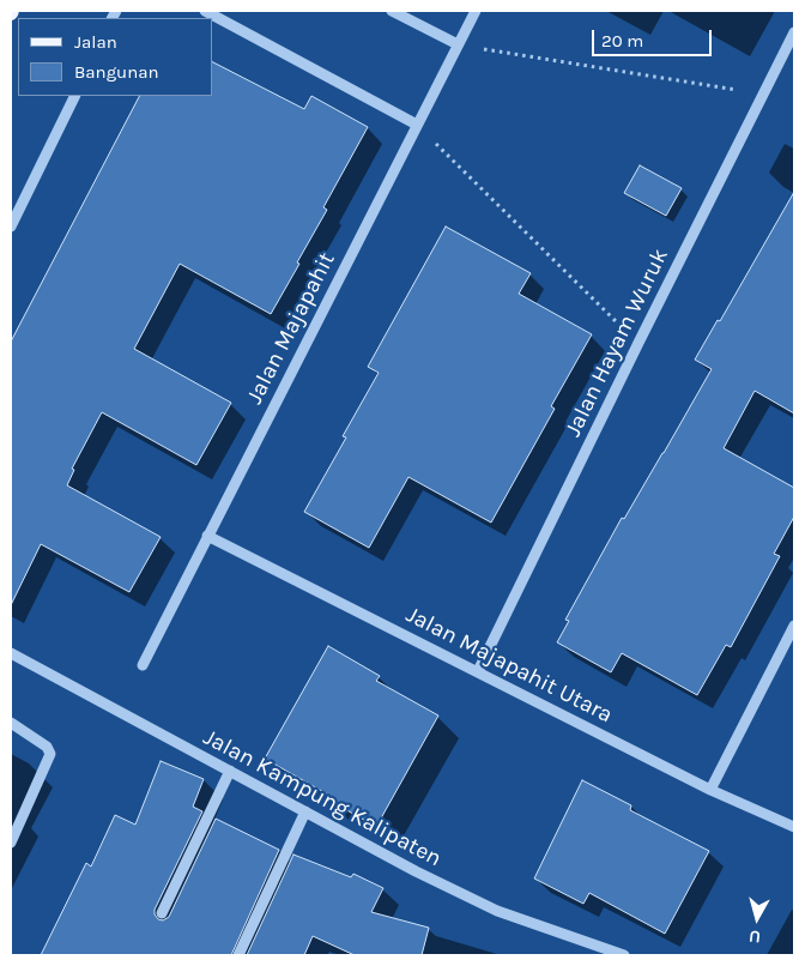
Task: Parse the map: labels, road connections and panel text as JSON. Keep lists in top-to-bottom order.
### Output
{
  "streets": {
    "street": [
      "Jalan Majapahit",
      "Jalan Hayam Wuruk",
      "Jalan Majapahit Utara",
      "Jalan Kampung Kalipaten"
    ]
  },
  "crossings": [
    ["Jalan Majapahit", "Jalan Majapahit Utara"],
    ["Jalan Hayam Wuruk", "Jalan Majapahit Utara"]
  ],
  "legend": ["Jalan", "Bangunan"],
  "scale_bar": "20 m",
  "north": "bottom"
}
